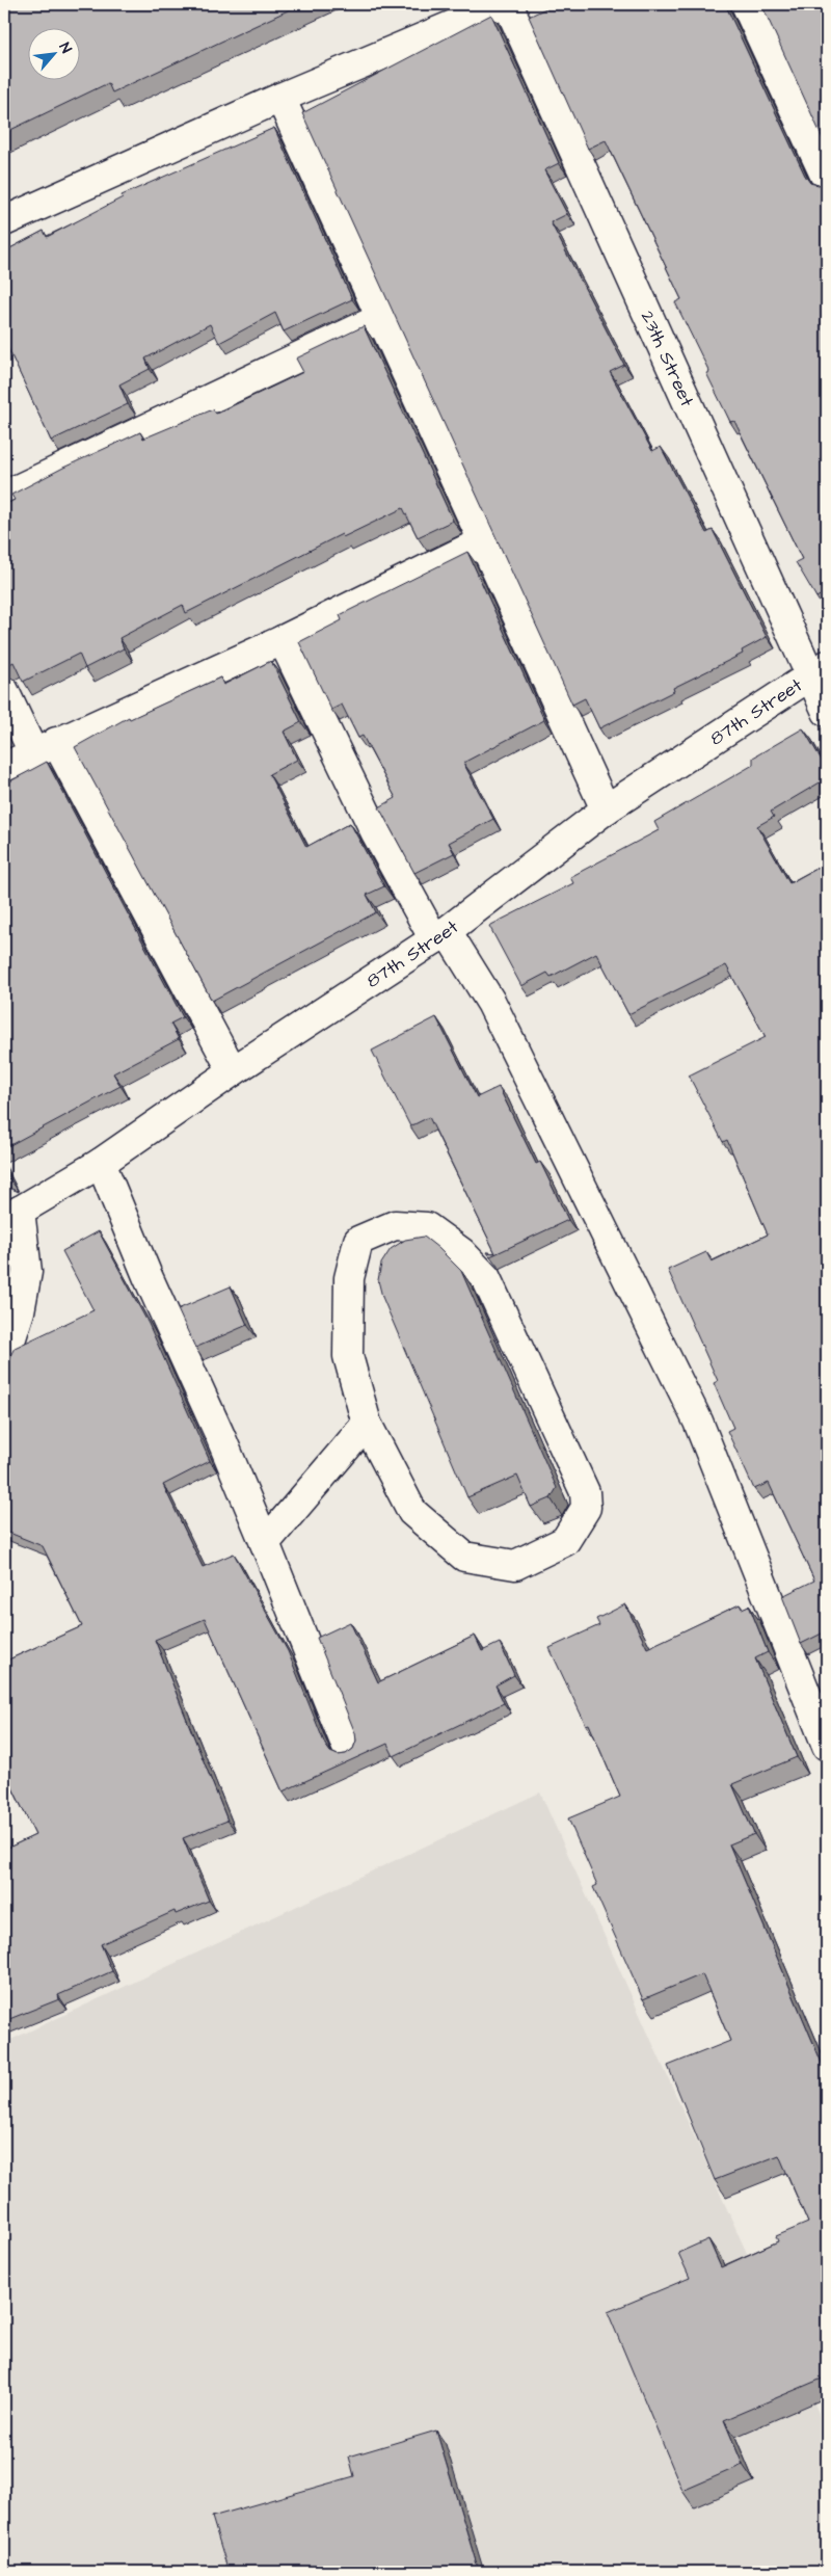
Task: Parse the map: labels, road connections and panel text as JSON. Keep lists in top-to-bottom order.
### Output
{
  "streets": {
    "street": ["23th Street", "87th Street"]
  },
  "crossings": [
    ["23th Street", "87th Street"]
  ],
  "north": "top right"
}
